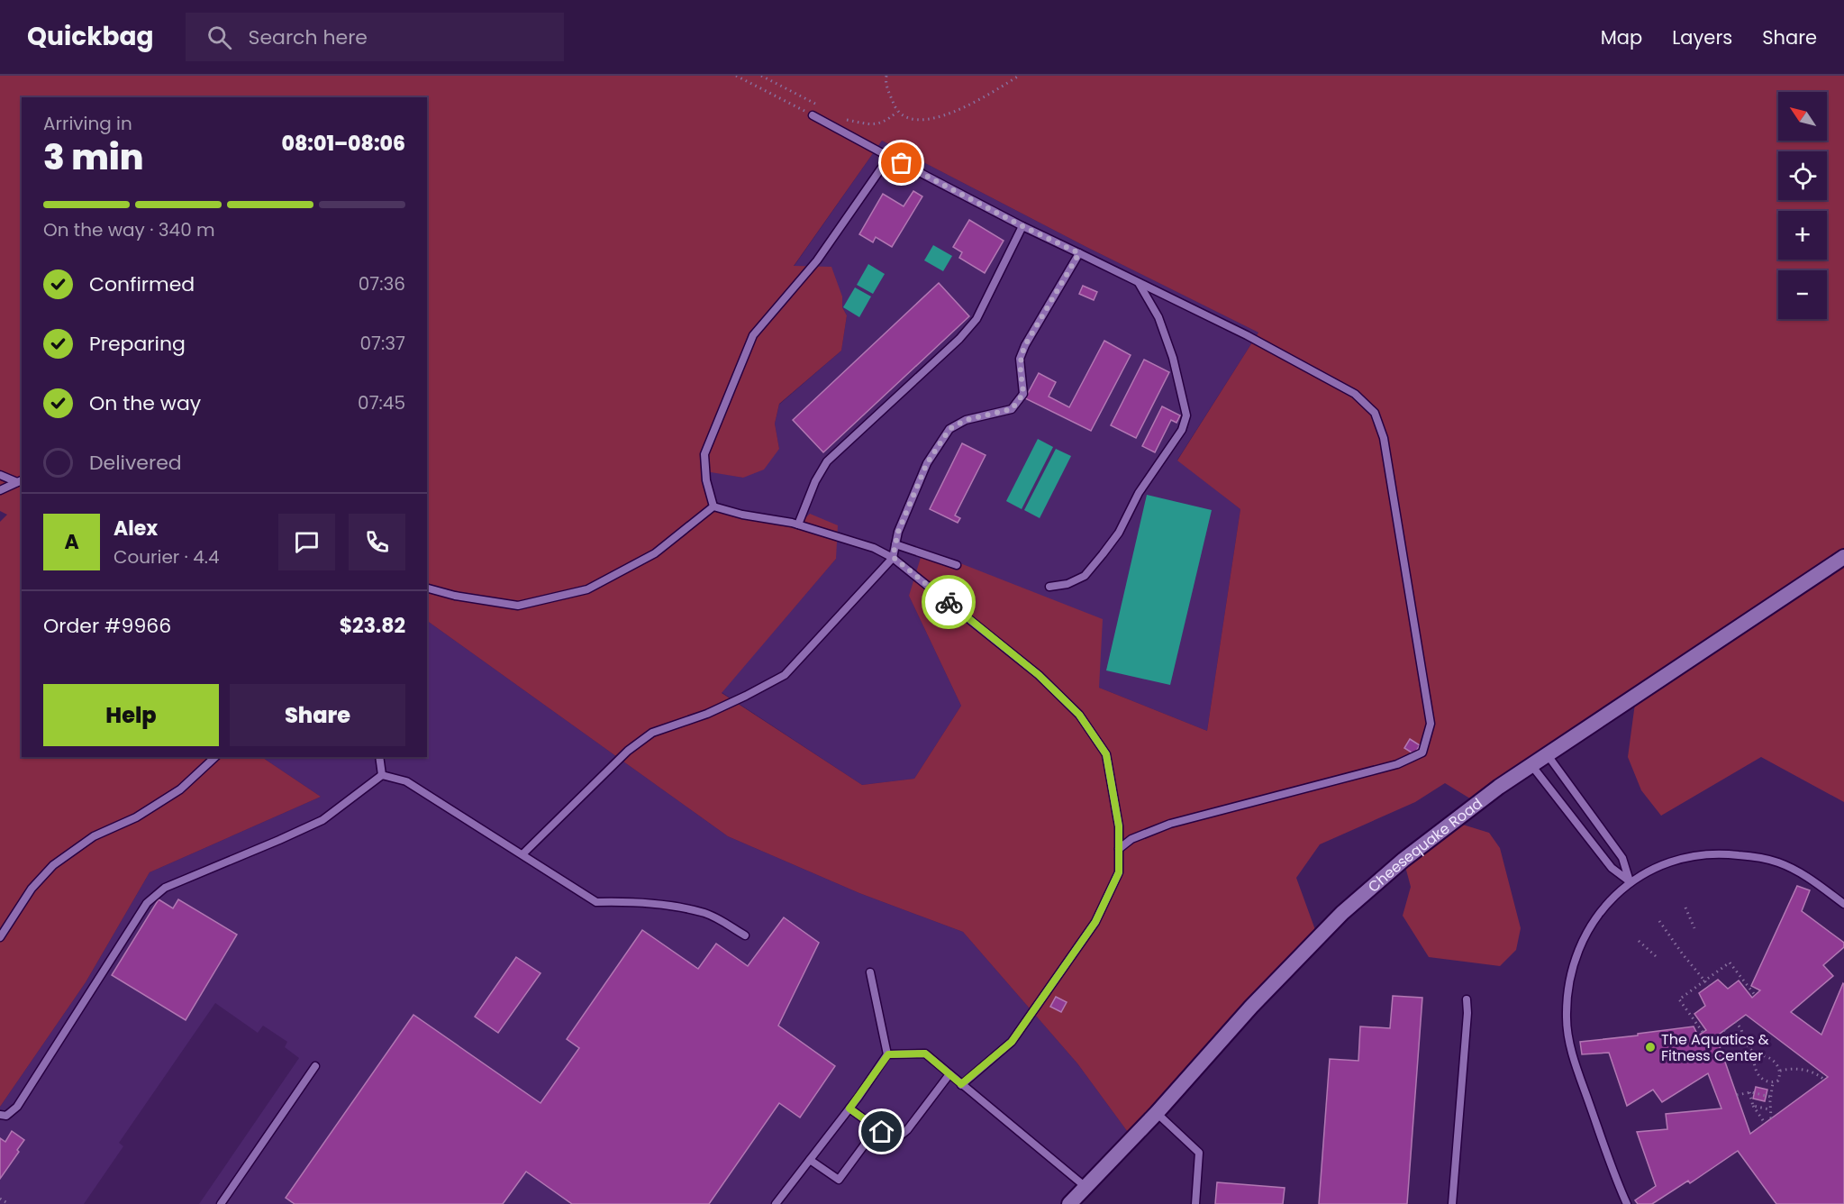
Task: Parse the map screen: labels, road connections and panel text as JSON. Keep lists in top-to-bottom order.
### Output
{
  "streets": {
    "street": ["Cheesequake Road"]
  },
  "places": ["The Aquatics & Fitness Center"],
  "north": "top left",
  "page": {
    "header": "Quickbag",
    "search": "Search here",
    "nav": ["Map", "Layers", "Share"],
    "map_buttons": ["+", "−"],
    "heading": ["3 min", "Arriving in", "08:01–08:06"],
    "panel": [
      "Alex",
      "Courier · 4.4",
      "Order #9966",
      "$23.82"
    ],
    "bar": "On the way · 340 m",
    "list": [
      ["Confirmed", "07:36"],
      ["Preparing", "07:37"],
      ["On the way", "07:45"],
      "Delivered"
    ],
    "round": "A",
    "buttons": ["Help", "Share"]
  }
}
